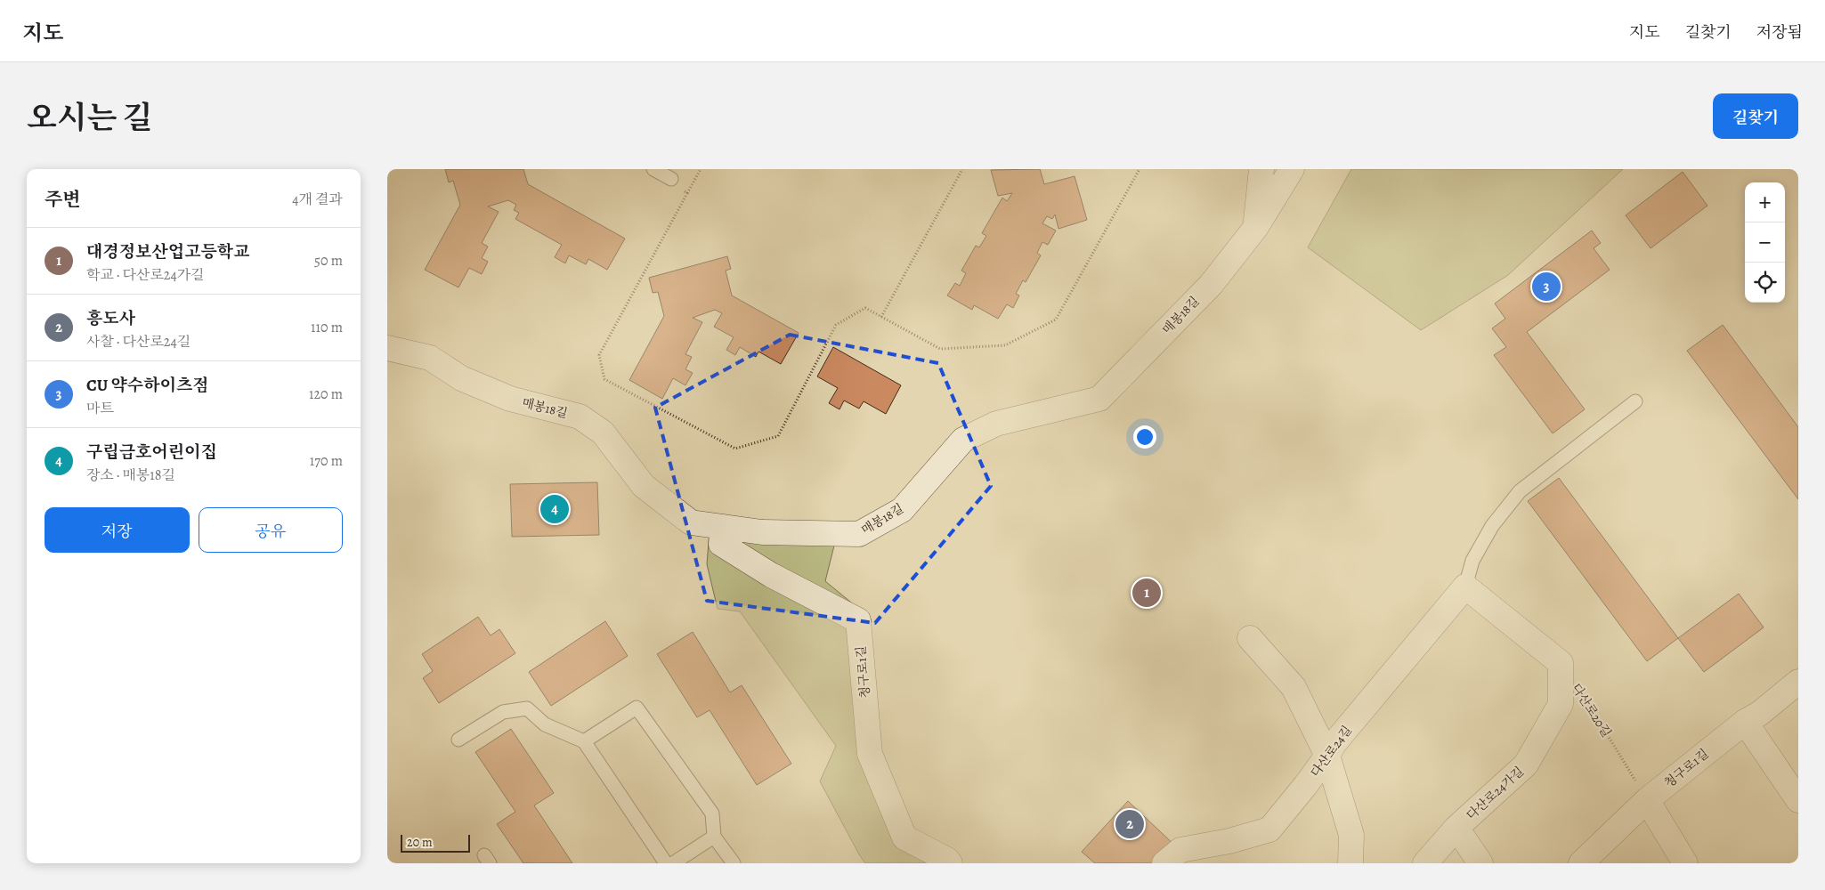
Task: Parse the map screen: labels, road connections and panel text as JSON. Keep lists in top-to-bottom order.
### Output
{
  "streets": {
    "street": [
      "매봉18길",
      "청구로1길",
      "다산로24길",
      "다산로24가길"
    ],
    "path": ["다산로20길"]
  },
  "crossings": [
    ["매봉18길", "청구로1길"],
    ["청구로1길", "다산로20길"],
    ["다산로20길", "다산로24가길"]
  ],
  "scale_bar": "20 m",
  "page": {
    "header": "지도",
    "nav": ["지도", "길찾기", "저장됨"],
    "title": "오시는 길",
    "buttons": [
      "길찾기",
      ["저장", "공유"]
    ],
    "heading": ["주변", "4개 결과"],
    "map_buttons": ["+", "−"],
    "list": [
      {
        "mark": "1",
        "name": "대경정보산업고등학교",
        "note": "학교 · 다산로24가길",
        "value": "50 m"
      },
      {
        "mark": "2",
        "name": "흥도사",
        "note": "사찰 · 다산로24길",
        "value": "110 m"
      },
      {
        "mark": "3",
        "name": "CU 약수하이츠점",
        "note": "마트",
        "value": "120 m"
      },
      {
        "mark": "4",
        "name": "구립금호어린이집",
        "note": "장소 · 매봉18길",
        "value": "170 m"
      }
    ],
    "pins": [
      "3",
      "4",
      "1",
      "2"
    ],
    "scale": "20 m"
  }
}
